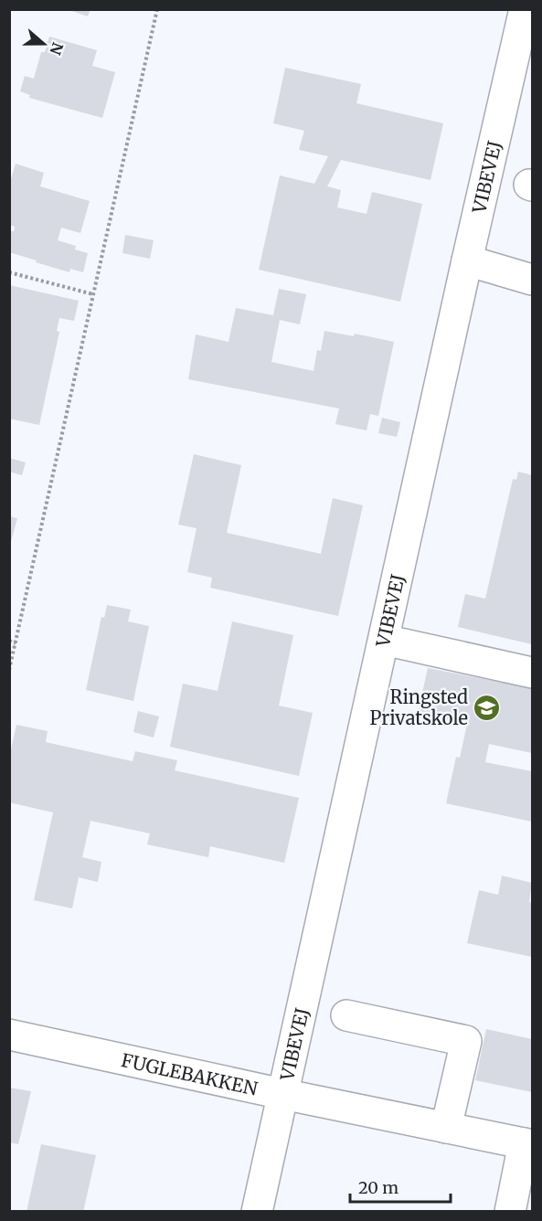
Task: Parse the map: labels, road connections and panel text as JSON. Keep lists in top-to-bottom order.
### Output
{
  "streets": {
    "street": ["VIBEVEJ", "FUGLEBAKKEN"]
  },
  "crossings": [
    ["VIBEVEJ", "FUGLEBAKKEN"]
  ],
  "places": {
    "school or university": ["Ringsted Privatskole"]
  },
  "scale_bar": "20 m",
  "north": "right"
}
